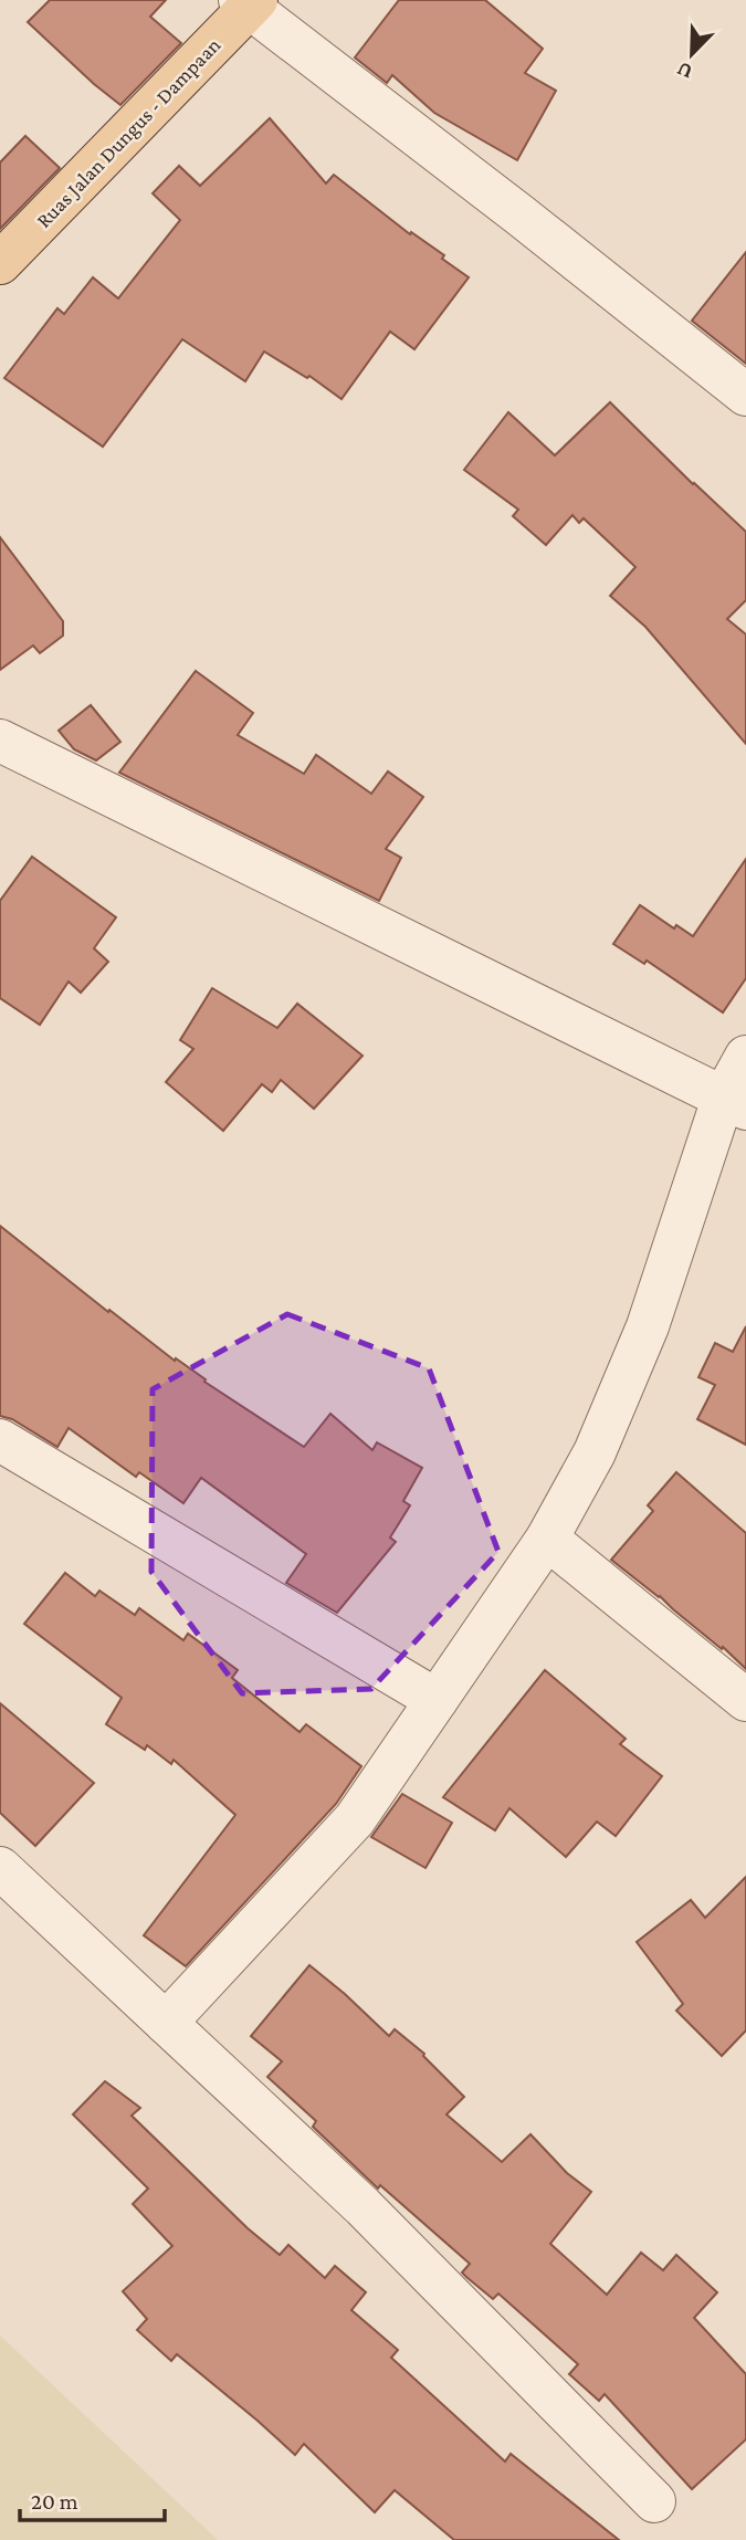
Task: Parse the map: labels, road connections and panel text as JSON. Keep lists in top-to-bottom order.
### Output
{
  "streets": {
    "main road": ["Ruas Jalan Dungus - Dampaan"]
  },
  "scale_bar": "20 m",
  "north": "bottom left"
}
